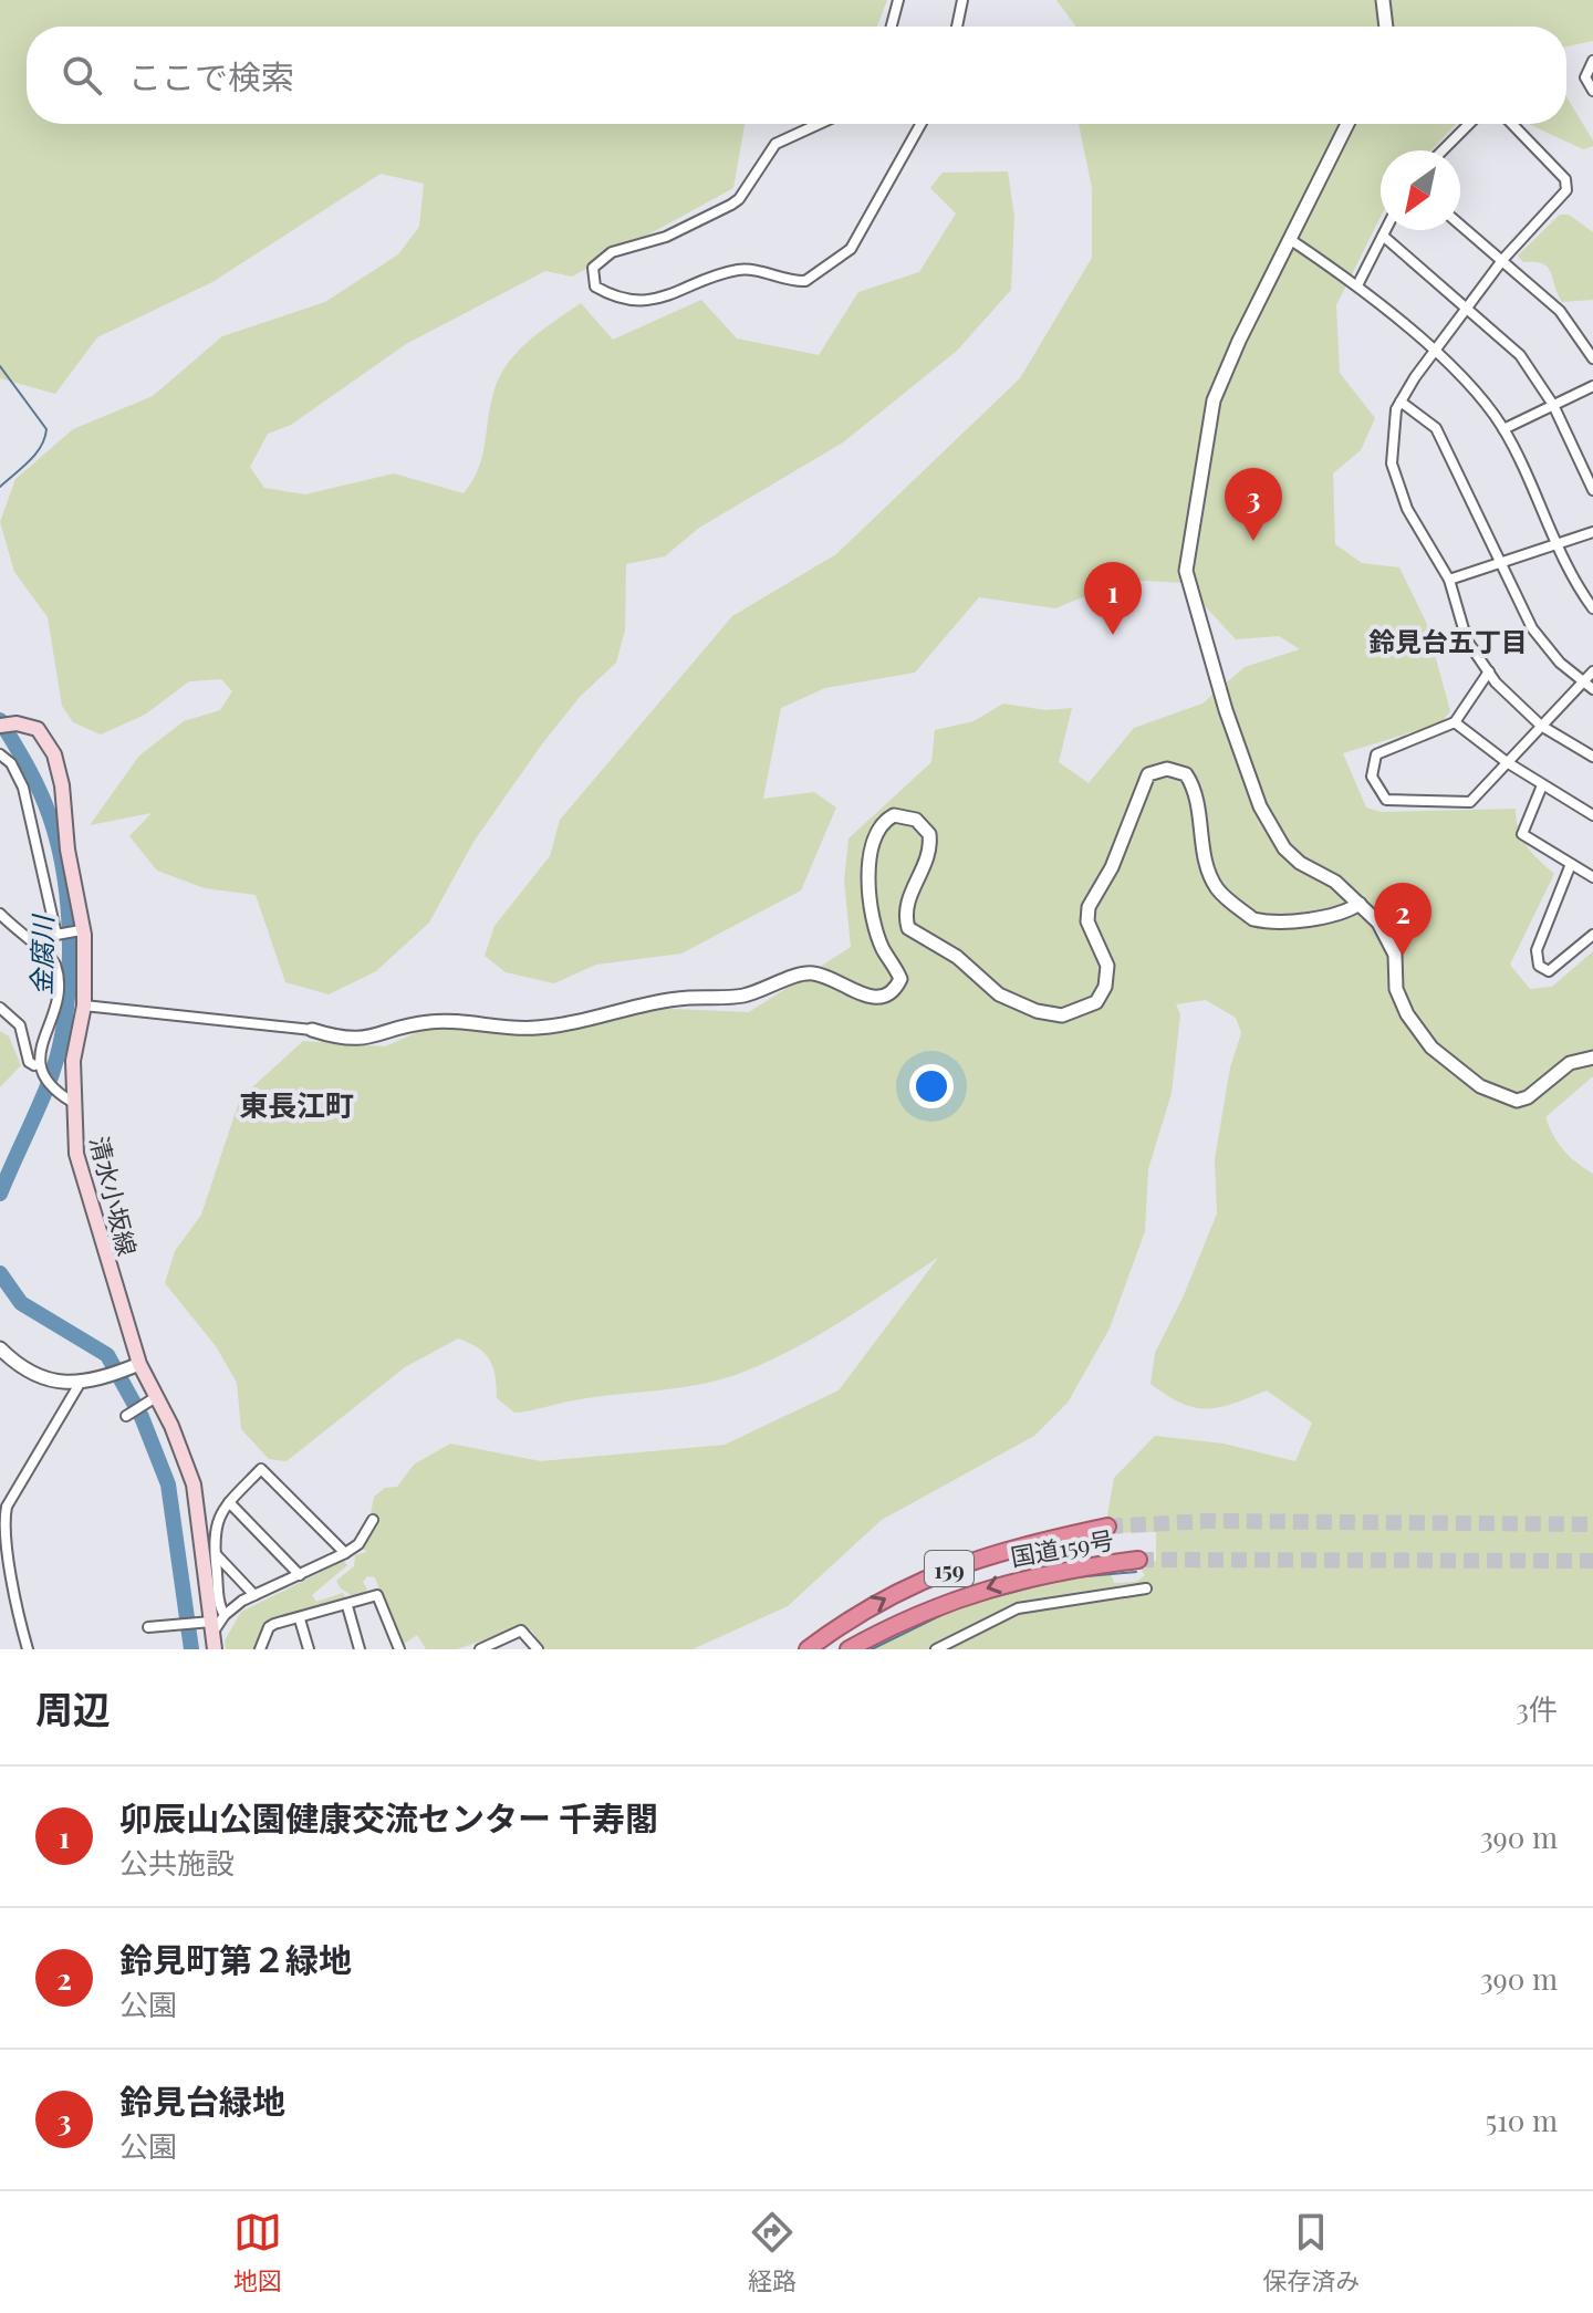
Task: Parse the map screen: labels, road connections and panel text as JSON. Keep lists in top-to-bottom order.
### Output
{
  "streets": {
    "highway": ["国道159号", "159"],
    "main road": ["清水小坂線"]
  },
  "districts": ["鈴見台五丁目", "東長江町"],
  "water": ["金腐川"],
  "north": "bottom left",
  "page": {
    "search": "ここで検索",
    "pins": ["3", "1", "2"],
    "heading": ["周辺", "3件"],
    "list": [
      {
        "mark": "1",
        "name": "卯辰山公園健康交流センター 千寿閣",
        "note": "公共施設",
        "value": "390 m"
      },
      {
        "mark": "2",
        "name": "鈴見町第２緑地",
        "note": "公園",
        "value": "390 m"
      },
      {
        "mark": "3",
        "name": "鈴見台緑地",
        "note": "公園",
        "value": "510 m"
      }
    ],
    "nav": ["地図", "経路", "保存済み"]
  }
}
